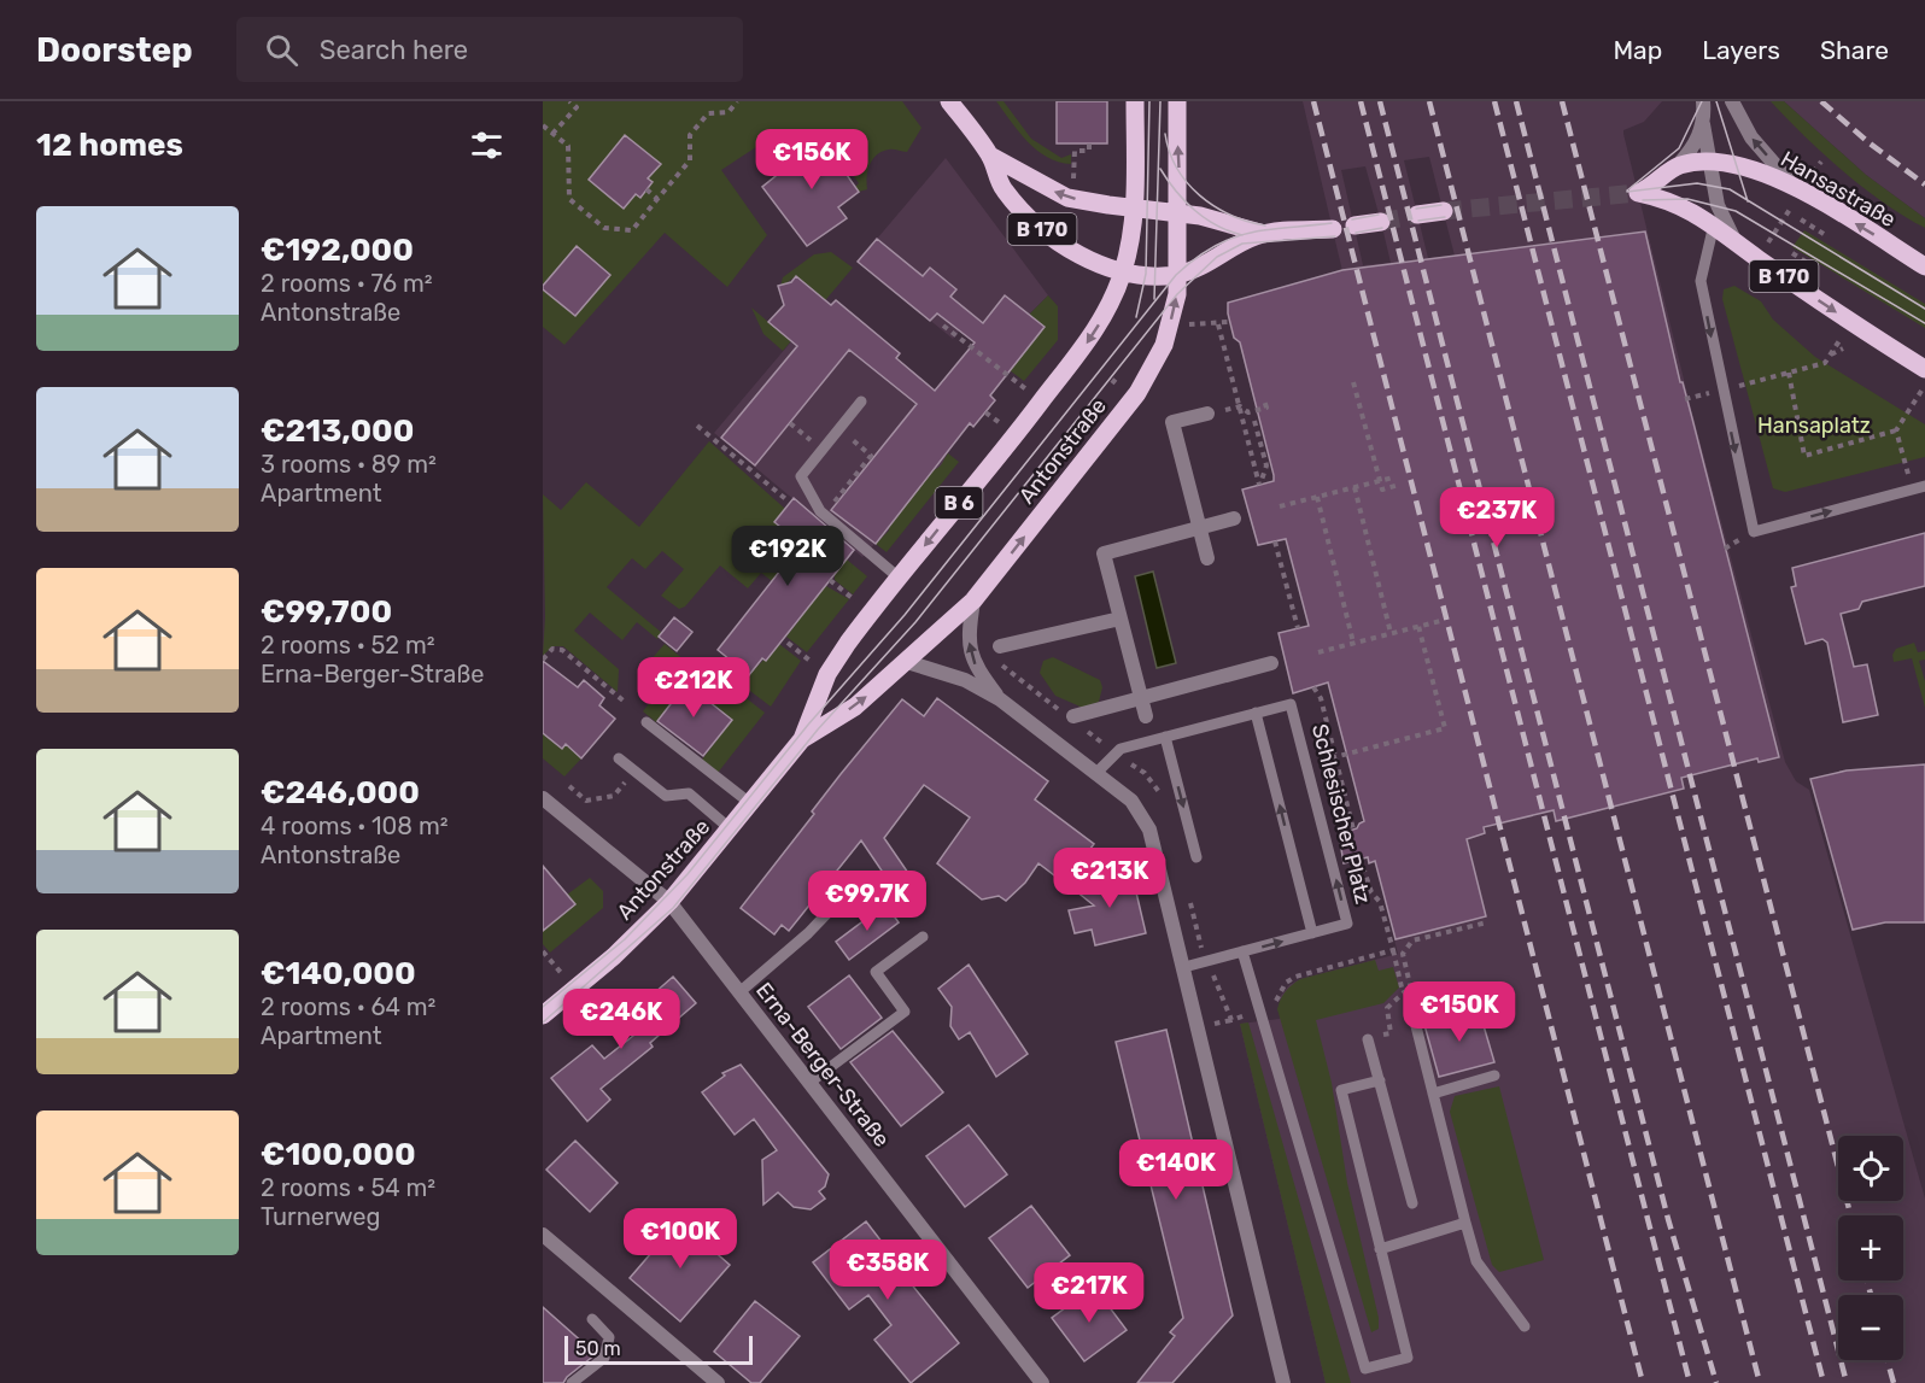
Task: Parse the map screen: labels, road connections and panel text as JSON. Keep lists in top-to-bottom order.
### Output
{
  "streets": {
    "main road": [
      "Hansastraße",
      "B 170",
      "Antonstraße",
      "B 6"
    ],
    "street": ["Erna-Berger-Straße"],
    "lane": ["Schlesischer Platz"]
  },
  "crossings": [
    ["Hansastraße", "B 170"],
    ["B 170", "Antonstraße"],
    ["Antonstraße", "Erna-Berger-Straße"]
  ],
  "parks": ["Hansaplatz"],
  "scale_bar": "50 m",
  "page": {
    "header": "Doorstep",
    "search": "Search here",
    "nav": ["Map", "Layers", "Share"],
    "heading": "12 homes",
    "price": [
      "€156K",
      "€237K",
      "€192K",
      "€212K",
      "€213K",
      "€99.7K",
      "€150K",
      "€246K",
      "€140K",
      "€100K",
      "€358K",
      "€217K"
    ],
    "list": [
      {
        "name": "€192,000",
        "note": "2 rooms · 76 m² · Antonstraße"
      },
      {
        "name": "€213,000",
        "note": "3 rooms · 89 m² · Apartment"
      },
      {
        "name": "€99,700",
        "note": "2 rooms · 52 m² · Erna-Berger-Straße"
      },
      {
        "name": "€246,000",
        "note": "4 rooms · 108 m² · Antonstraße"
      },
      {
        "name": "€140,000",
        "note": "2 rooms · 64 m² · Apartment"
      },
      {
        "name": "€100,000",
        "note": "2 rooms · 54 m² · Turnerweg"
      }
    ],
    "map_buttons": ["+", "−"],
    "scale": "50 m"
  }
}
